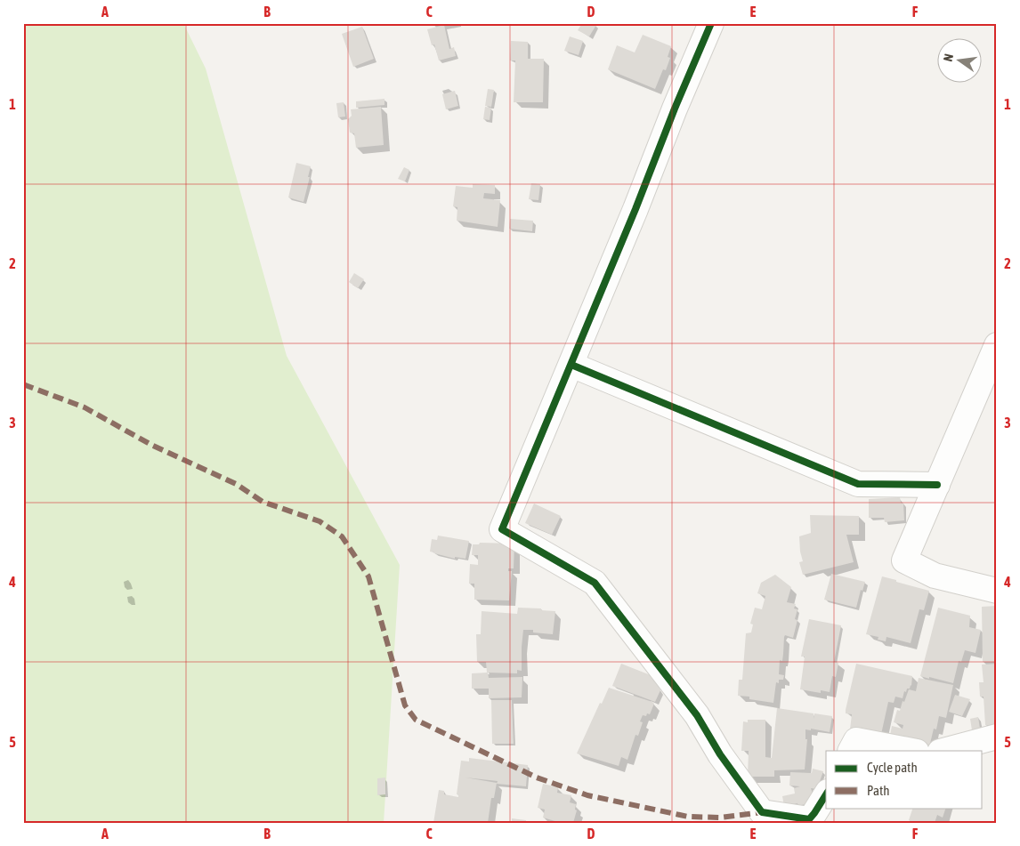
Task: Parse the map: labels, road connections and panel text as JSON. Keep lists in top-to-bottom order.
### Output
{
  "legend": ["Cycle path", "Path"],
  "north": "left",
  "grid": {
    "columns": [
      "A",
      "B",
      "C",
      "D",
      "E",
      "F"
    ],
    "rows": [
      "1",
      "2",
      "3",
      "4",
      "5"
    ]
  }
}
